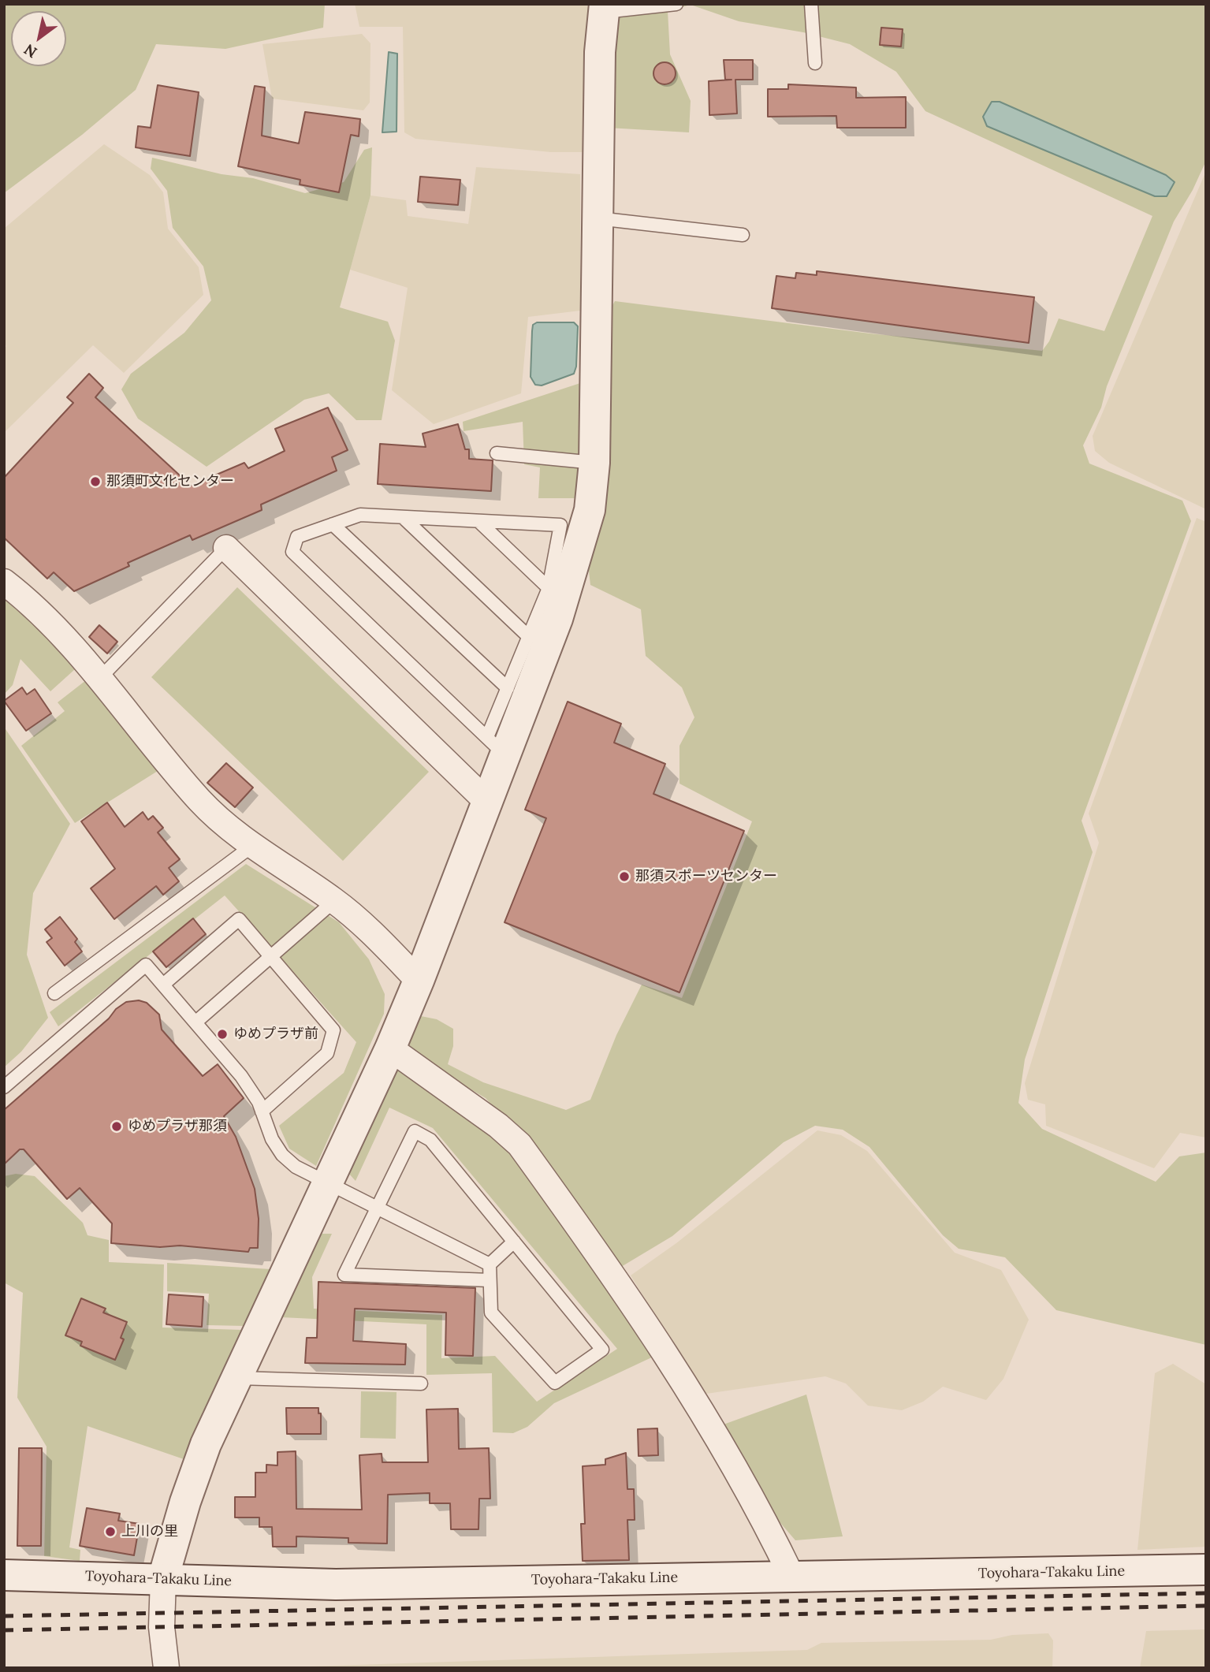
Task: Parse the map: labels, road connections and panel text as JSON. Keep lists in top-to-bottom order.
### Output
{
  "streets": {
    "street": ["Toyohara-Takaku Line"]
  },
  "places": [
    "那須町文化センター",
    "那須スポーツセンター",
    "ゆめプラザ前",
    "ゆめプラザ那須",
    "上川の里"
  ],
  "north": "bottom left"
}
